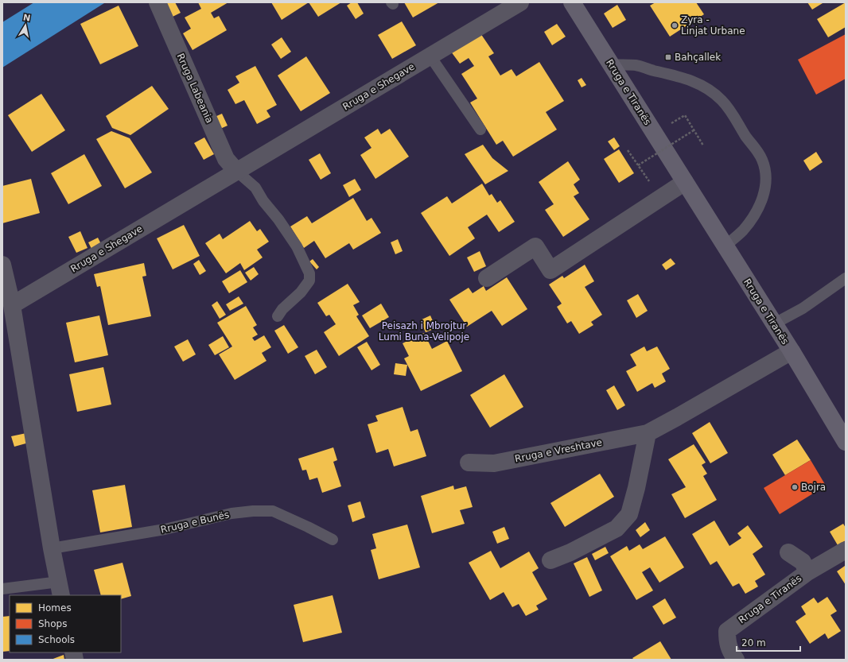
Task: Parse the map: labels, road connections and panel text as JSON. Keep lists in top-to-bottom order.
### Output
{
  "streets": {
    "main road": ["Rruga e Tiranës"],
    "street": ["Rruga e Shegave", "Rruga Labeania", "Rruga e Vreshtave"],
    "lane": ["Rruga e Bunës"]
  },
  "crossings": [
    ["Rruga e Shegave", "Rruga Labeania"],
    ["Rruga e Tiranës", "Rruga e Vreshtave"]
  ],
  "parks": ["Peisazh i Mbrojtur Lumi Buna-Velipoje"],
  "places": {
    "other": ["Zyra - Linjat Urbane", "Bojra"],
    "transit": ["Bahçallek"]
  },
  "legend": ["Homes", "Shops", "Schools"],
  "scale_bar": "20 m",
  "north": "top"
}
